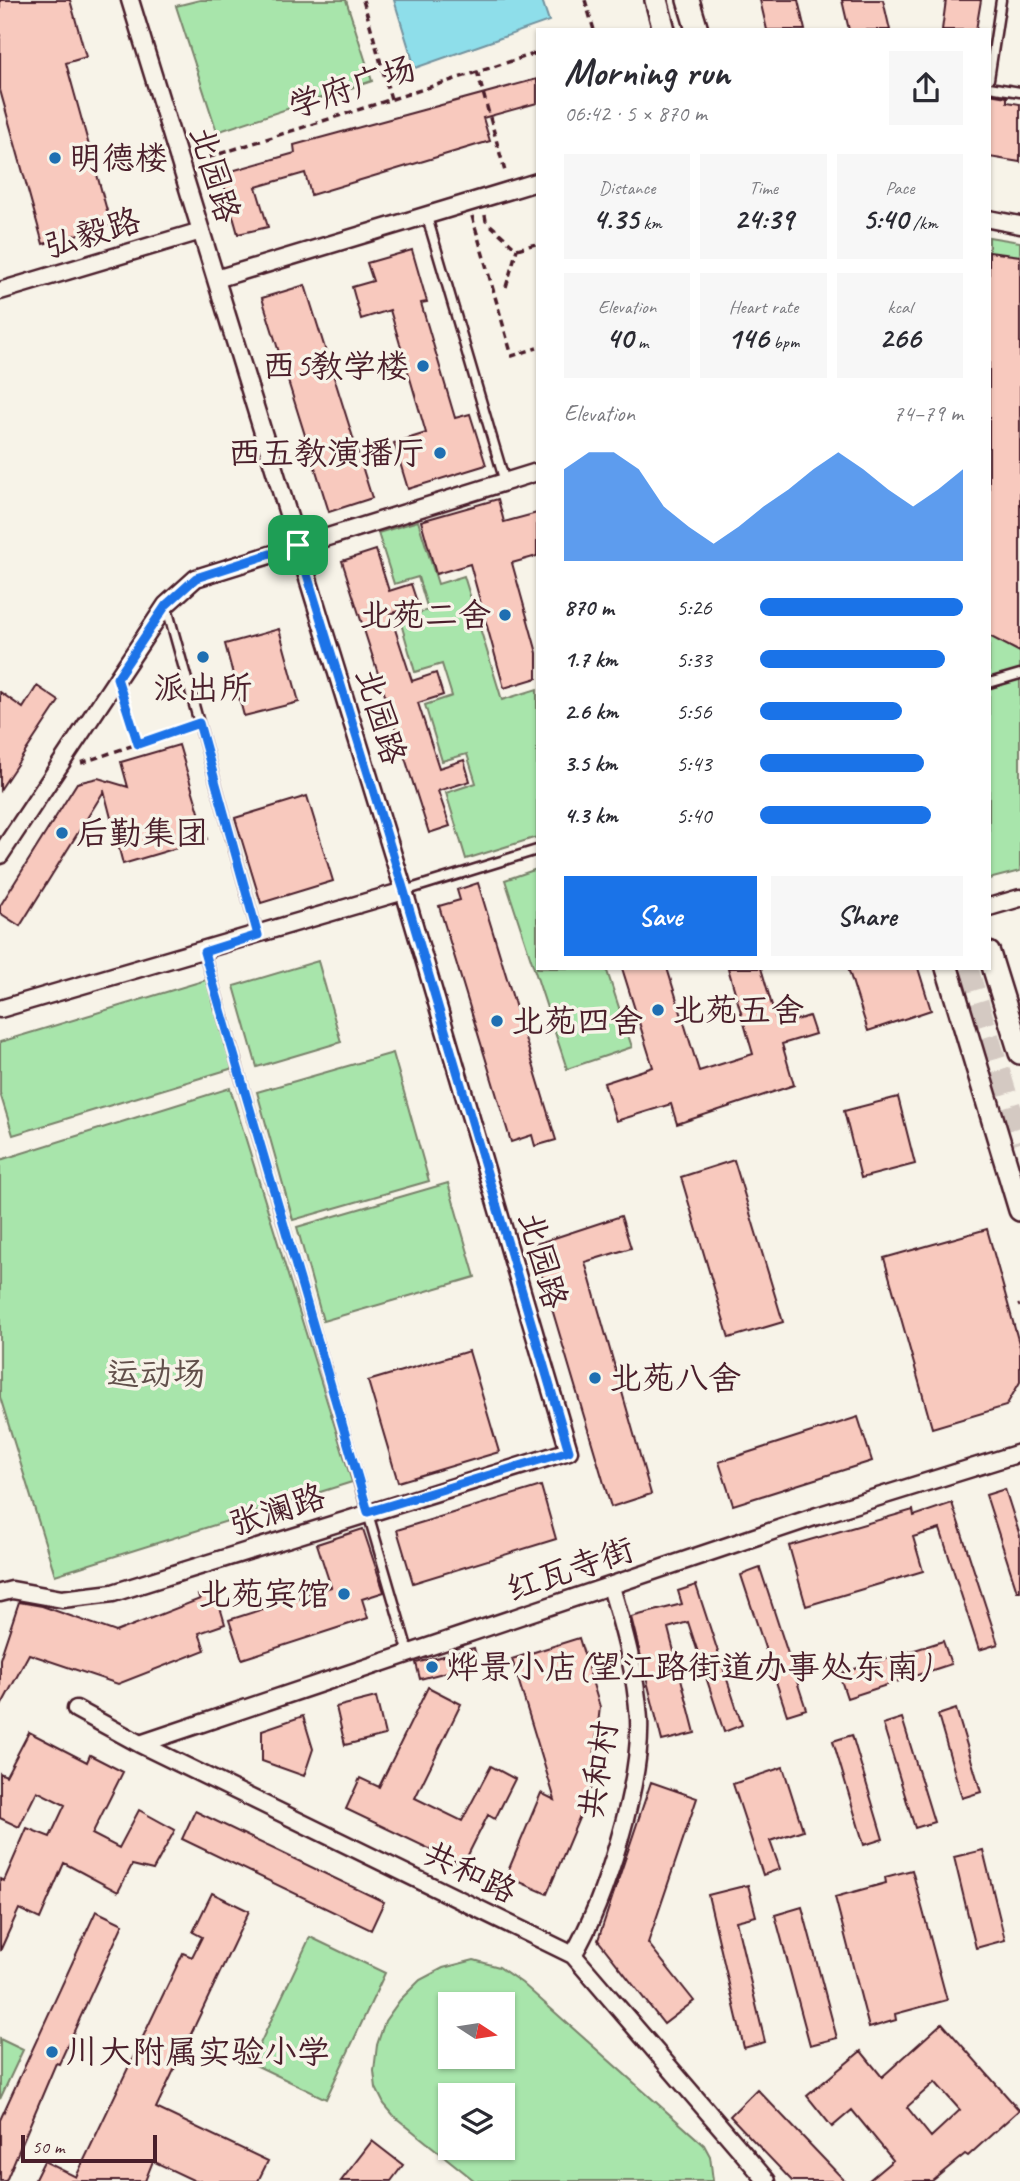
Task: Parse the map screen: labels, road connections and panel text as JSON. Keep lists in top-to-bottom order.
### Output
{
  "streets": {
    "street": [
      "北园路",
      "弘毅路",
      "张澜路",
      "红瓦寺街",
      "共和村",
      "共和路"
    ],
    "path": ["学府广场"]
  },
  "crossings": [
    ["学府广场", "北园路"],
    ["北园路", "弘毅路"],
    ["北园路", "张澜路"],
    ["红瓦寺街", "共和村"],
    ["红瓦寺街", "共和路"],
    ["共和村", "共和路"]
  ],
  "parks": ["运动场"],
  "places": [
    "明德楼",
    "西5教学楼",
    "西五教演播厅",
    "北苑二舍",
    "派出所",
    "后勤集团",
    "北苑五舍",
    "北苑四舍",
    "北苑八舍",
    "北苑宾馆",
    "烨景小店(望江路街道办事处东南)",
    "川大附属实验小学"
  ],
  "scale_bar": "50 m",
  "north": "right",
  "page": {
    "heading": ["Morning run", "06:42 · 5 × 870 m"],
    "stats": [
      ["Distance", "4.35 km"],
      ["Time", "24:39"],
      ["Pace", "5:40 /km"],
      ["Elevation", "40 m"],
      ["Heart rate", "146 bpm"],
      ["kcal", "266"]
    ],
    "chart": ["Elevation", "74–79 m"],
    "list": [
      {
        "name": "870 m",
        "note": "5:26"
      },
      {
        "name": "1.7 km",
        "note": "5:33"
      },
      {
        "name": "2.6 km",
        "note": "5:56"
      },
      {
        "name": "3.5 km",
        "note": "5:43"
      },
      {
        "name": "4.3 km",
        "note": "5:40"
      }
    ],
    "buttons": ["Save", "Share"],
    "scale": "50 m"
  }
}
